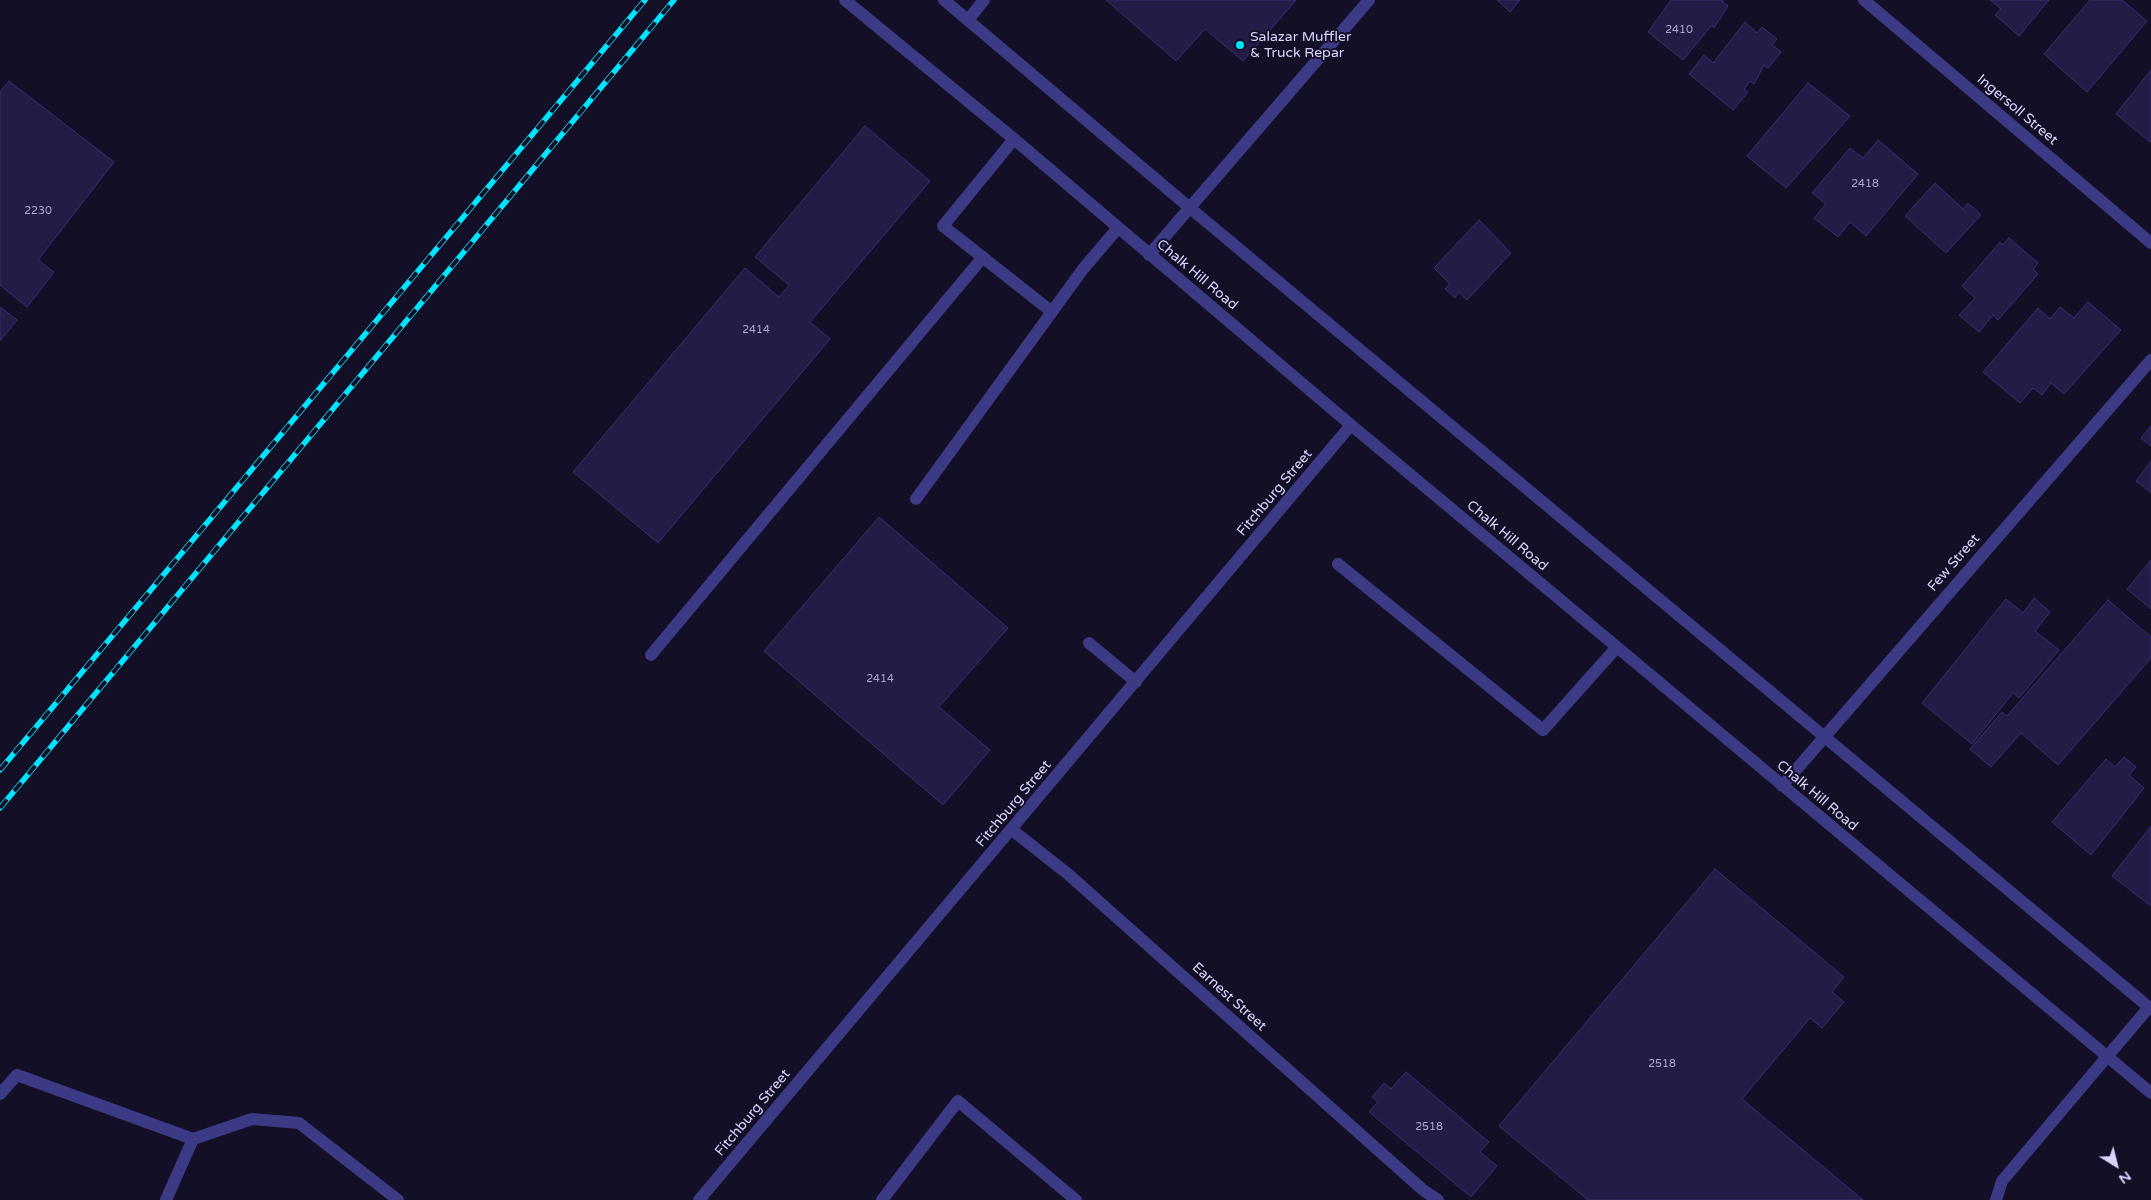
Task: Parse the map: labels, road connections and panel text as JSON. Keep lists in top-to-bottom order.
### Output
{
  "streets": {
    "street": [
      "Ingersoll Street",
      "Chalk Hill Road",
      "Fitchburg Street",
      "Few Street",
      "Earnest Street"
    ]
  },
  "crossings": [
    ["Chalk Hill Road", "Fitchburg Street"],
    ["Chalk Hill Road", "Few Street"],
    ["Fitchburg Street", "Earnest Street"]
  ],
  "places": ["Salazar Muffler & Truck Repar"],
  "house_numbers": [
    "2410",
    "2418",
    "2230",
    "2414",
    "2414",
    "2518",
    "2518"
  ],
  "north": "bottom right"
}
